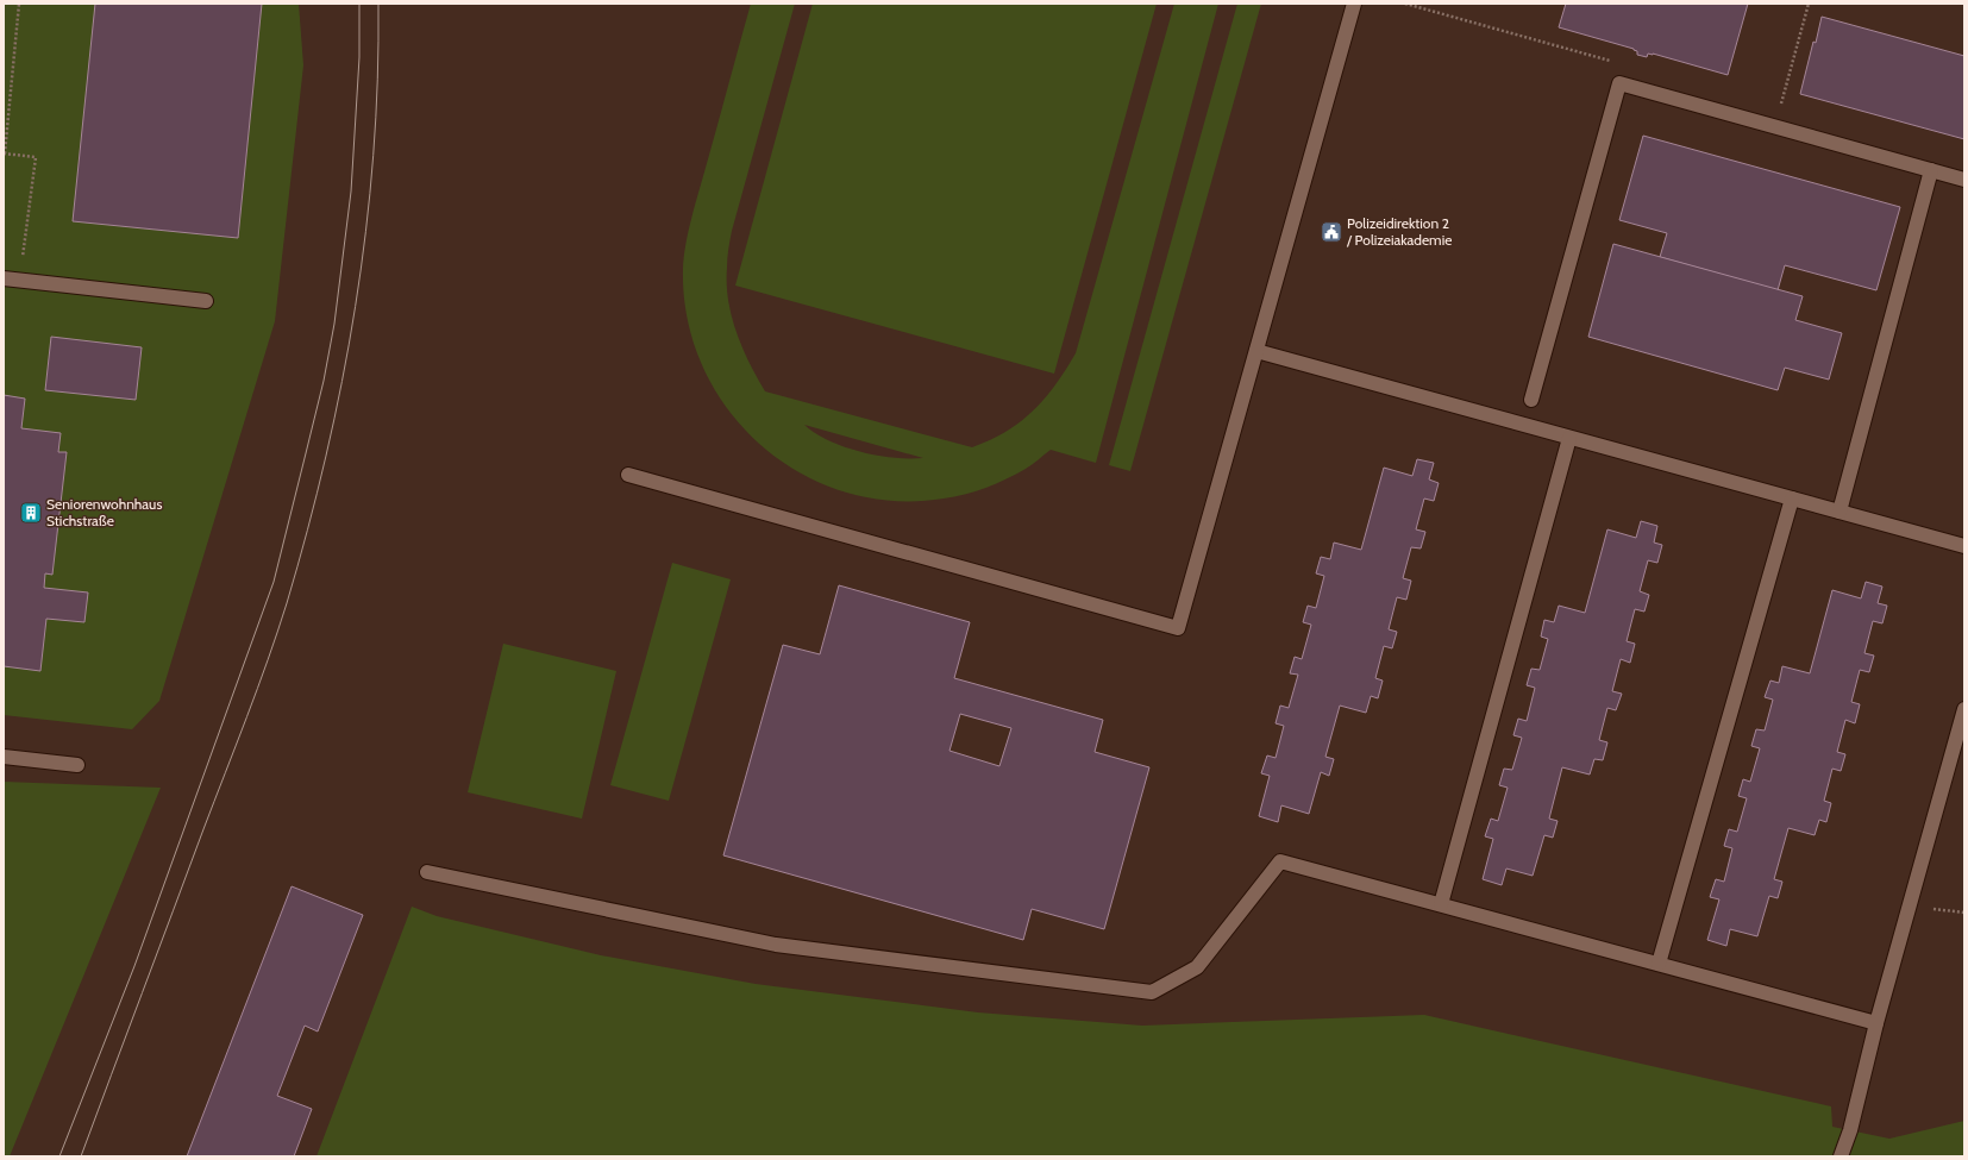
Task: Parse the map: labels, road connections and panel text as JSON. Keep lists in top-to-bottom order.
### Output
{
  "places": {
    "public building": ["Polizeidirektion 2 / Polizeiakademie"],
    "building": ["Seniorenwohnhaus Stichstraße"]
  }
}
